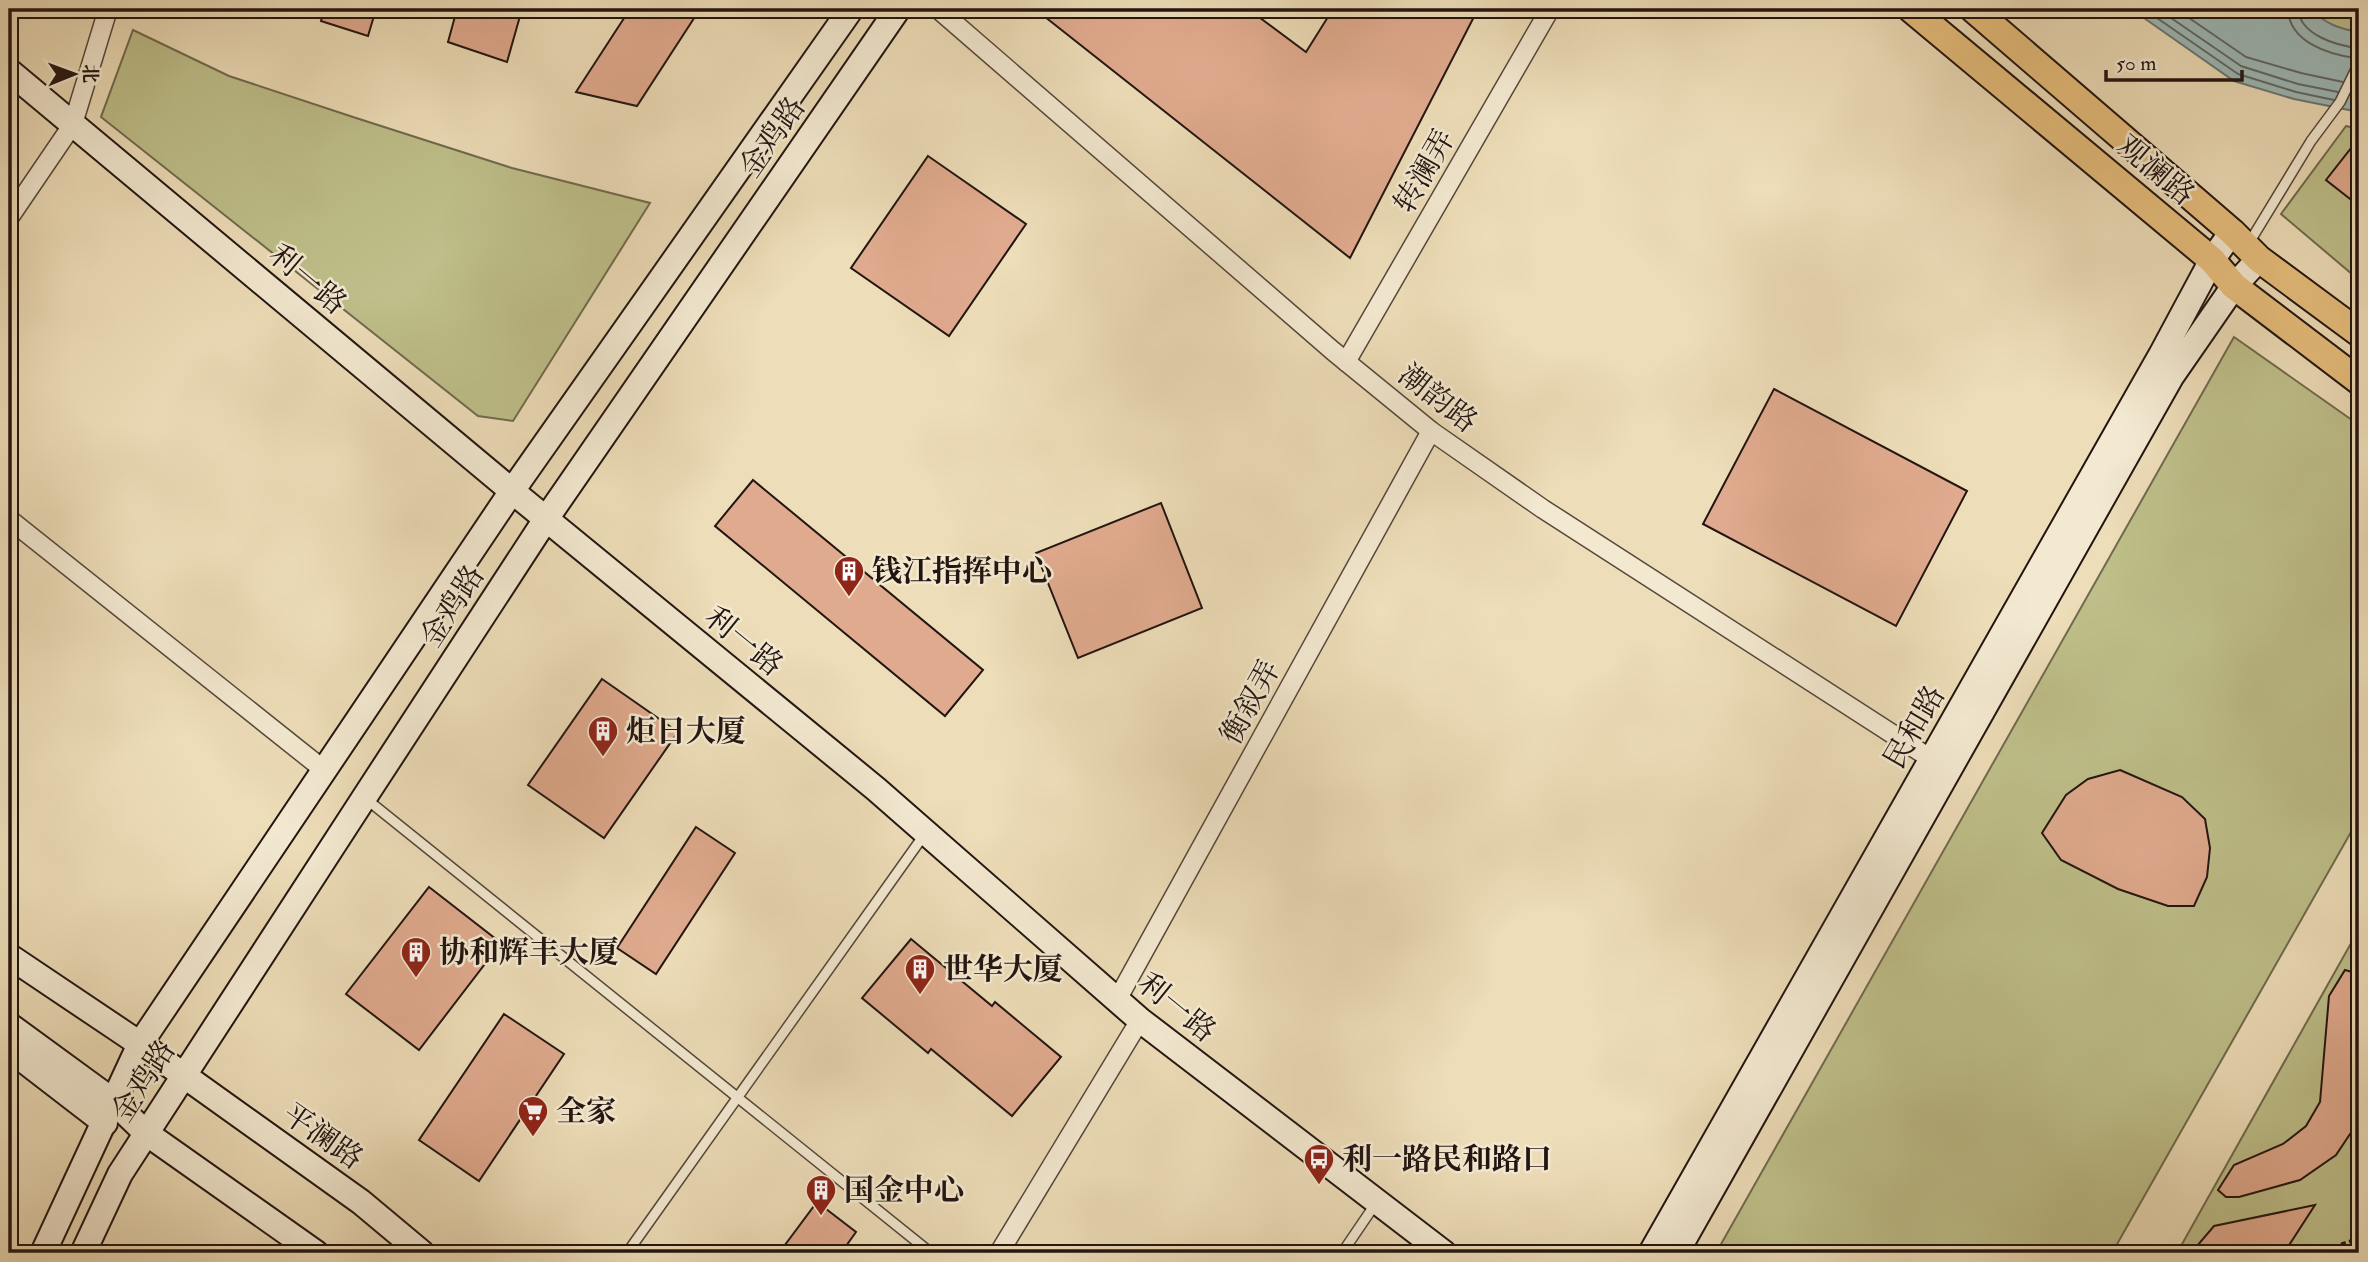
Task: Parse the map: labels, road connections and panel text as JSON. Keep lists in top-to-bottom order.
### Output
{
  "streets": {
    "main road": [
      "金鸡路",
      "观澜路",
      "利一路",
      "民和路",
      "平澜路"
    ],
    "street": ["转澜弄", "潮韵路", "衡叙弄"]
  },
  "crossings": [
    ["金鸡路", "利一路"],
    ["金鸡路", "平澜路"],
    ["观澜路", "民和路"],
    ["转澜弄", "潮韵路"],
    ["利一路", "衡叙弄"],
    ["潮韵路", "衡叙弄"],
    ["潮韵路", "民和路"]
  ],
  "places": {
    "building": [
      "钱江指挥中心",
      "炬日大厦",
      "协和辉丰大厦",
      "世华大厦",
      "国金中心"
    ],
    "supermarket": ["全家"],
    "bus stop": ["利一路民和路口"]
  },
  "scale_bar": "50 m",
  "north": "right"
}
